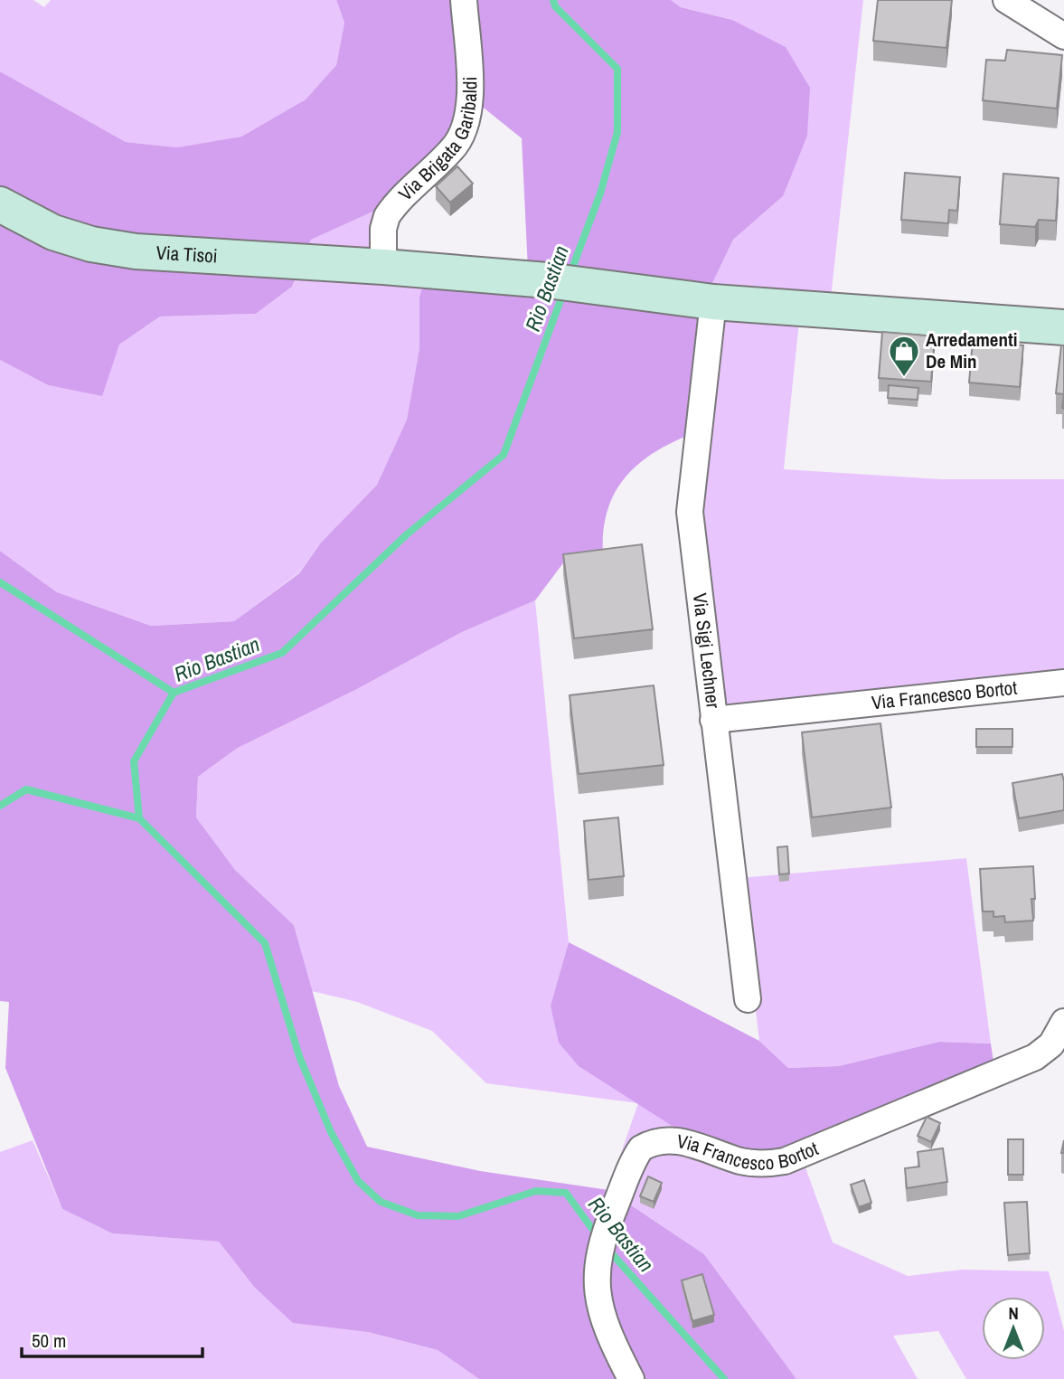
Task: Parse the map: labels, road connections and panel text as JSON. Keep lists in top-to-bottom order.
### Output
{
  "streets": {
    "street": [
      "Via Brigata Garibaldi",
      "Via Tisoi",
      "Via Sigi Lechner",
      "Via Francesco Bortot"
    ]
  },
  "crossings": [
    ["Via Brigata Garibaldi", "Via Tisoi"],
    ["Via Sigi Lechner", "Via Francesco Bortot"]
  ],
  "water": ["Rio Bastian"],
  "places": {
    "shop": ["Arredamenti De Min"]
  },
  "scale_bar": "50 m",
  "north": "top"
}
